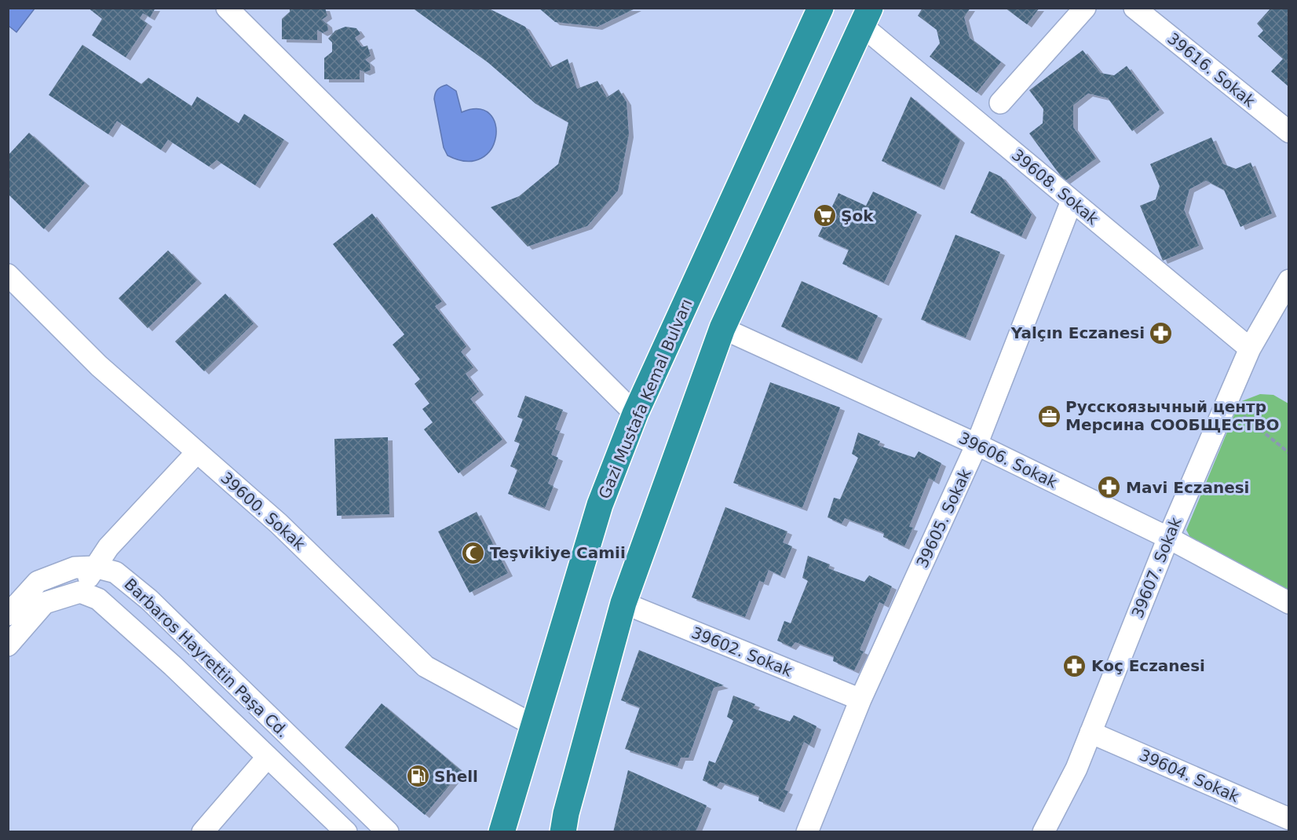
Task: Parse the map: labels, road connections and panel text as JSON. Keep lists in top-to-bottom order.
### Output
{
  "streets": {
    "highway": ["Gazi Mustafa Kemal Bulvarı"],
    "street": [
      "39616. Sokak",
      "39608. Sokak",
      "39606. Sokak",
      "39600. Sokak",
      "39605. Sokak",
      "39607. Sokak",
      "39602. Sokak",
      "Barbaros Hayrettin Paşa Cd.",
      "39604. Sokak"
    ]
  },
  "crossings": [
    ["39608. Sokak", "39605. Sokak"],
    ["39608. Sokak", "39607. Sokak"],
    ["Gazi Mustafa Kemal Bulvarı", "39600. Sokak"],
    ["39606. Sokak", "39605. Sokak"],
    ["39606. Sokak", "39607. Sokak"],
    ["39605. Sokak", "39602. Sokak"],
    ["39607. Sokak", "39604. Sokak"]
  ],
  "places": {
    "supermarket": ["Şok"],
    "pharmacy": ["Yalçın Eczanesi", "Mavi Eczanesi", "Koç Eczanesi"],
    "office": ["Русскоязычный центр Мерсина СООБЩЕСТВО"],
    "mosque": ["Teşvikiye Camii"],
    "fuel station": ["Shell"]
  }
}
